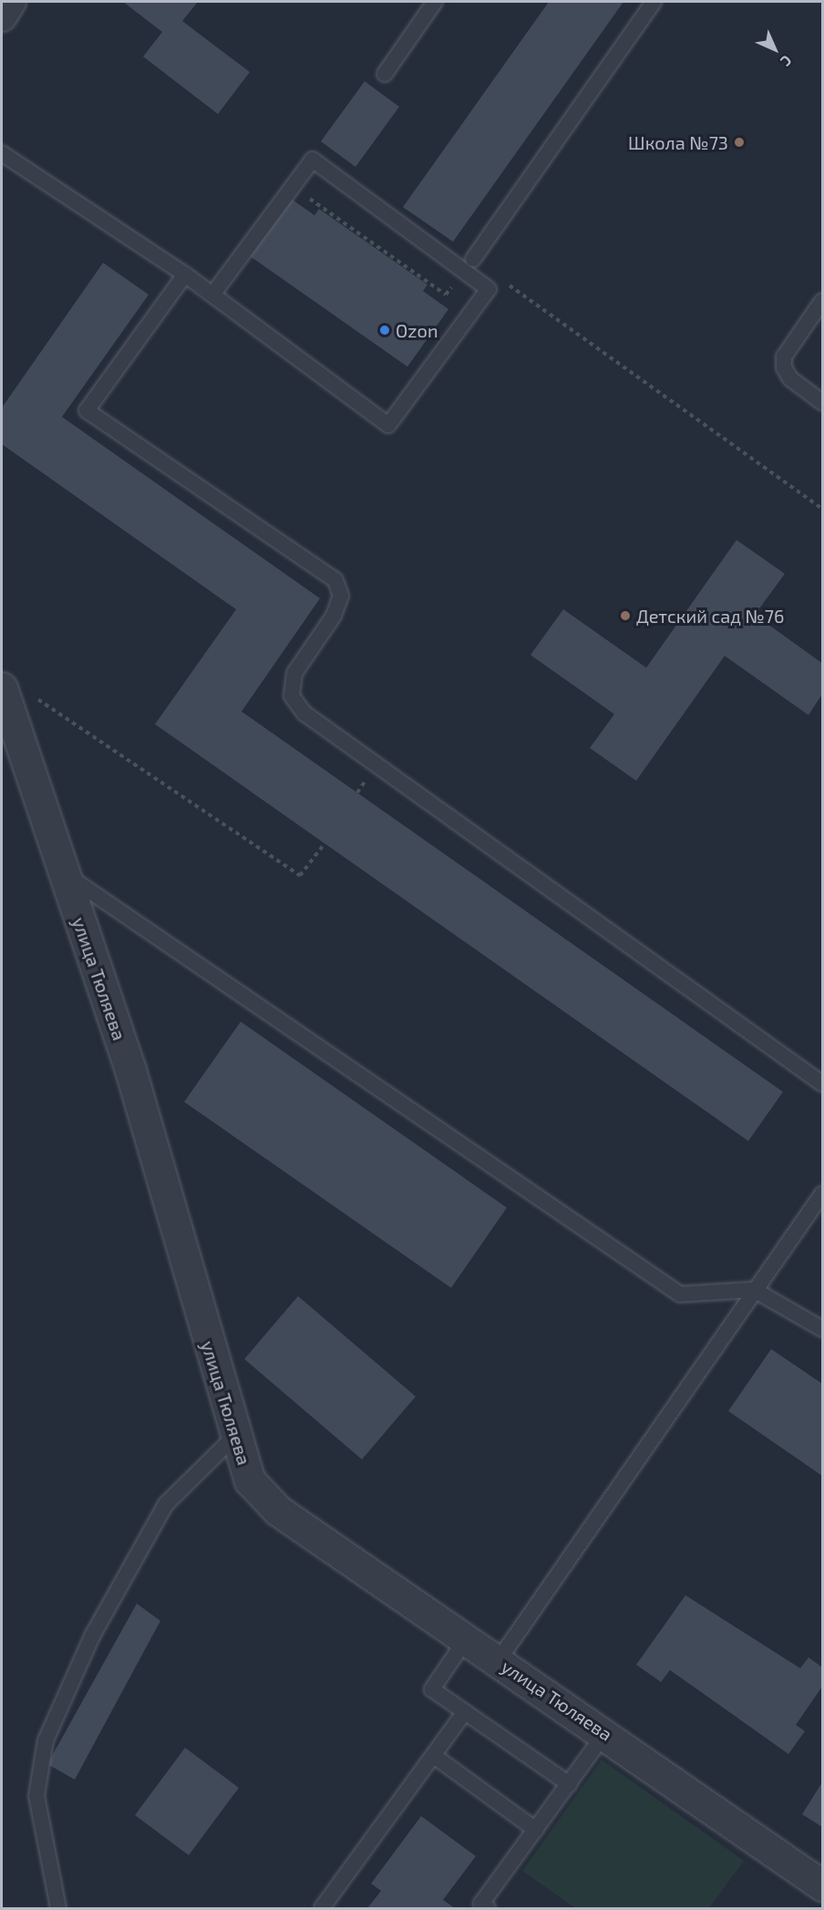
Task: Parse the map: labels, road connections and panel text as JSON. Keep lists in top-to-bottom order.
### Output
{
  "streets": {
    "street": ["улица Тюляева"]
  },
  "places": ["Школа №73", "Ozon", "Детский сад №76"],
  "north": "bottom right"
}
